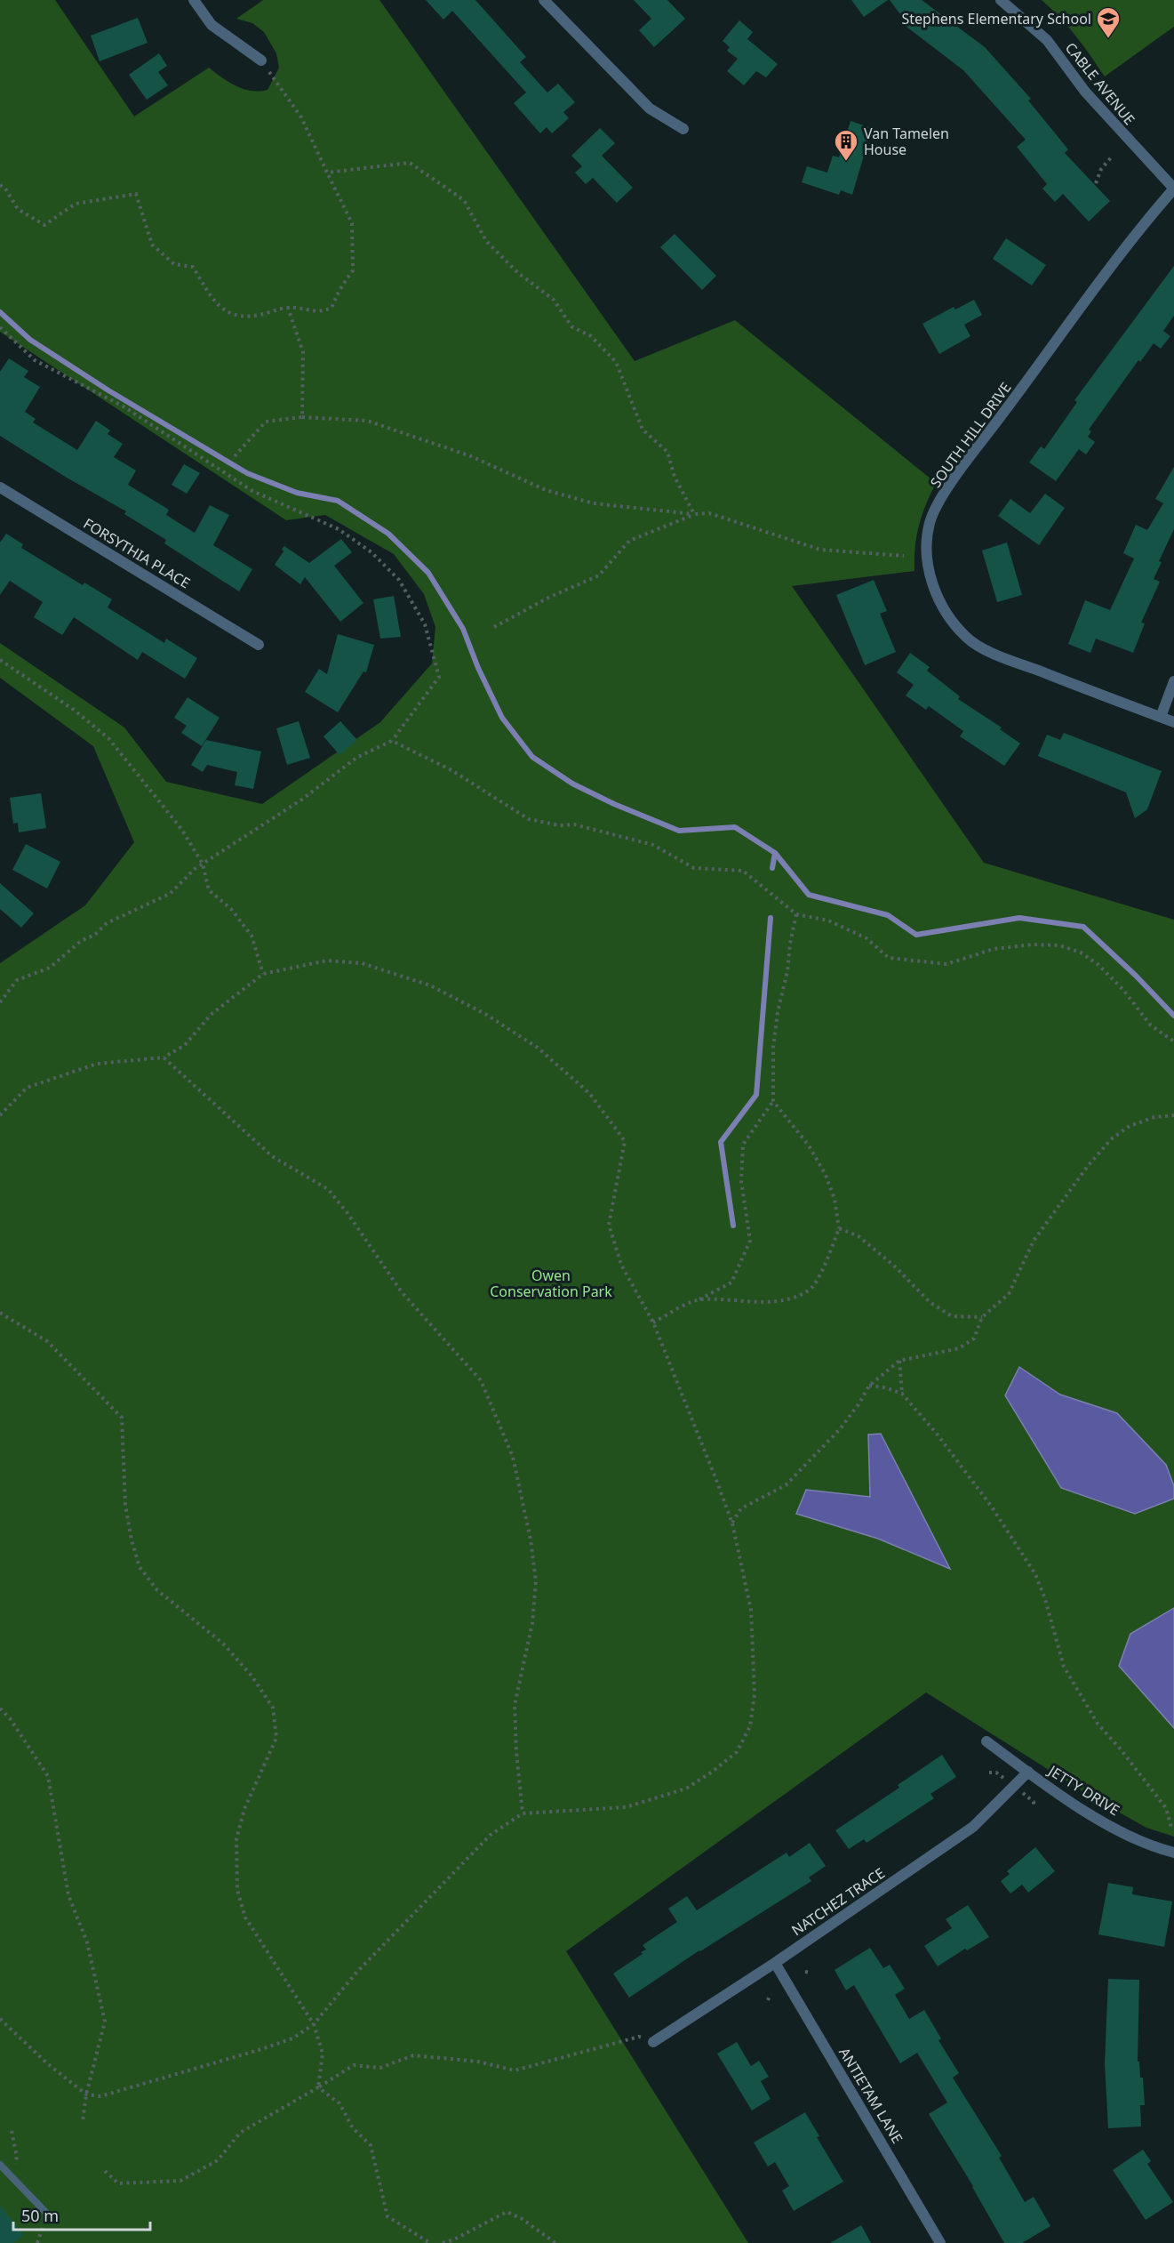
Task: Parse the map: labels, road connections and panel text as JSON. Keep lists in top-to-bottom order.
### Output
{
  "streets": {
    "street": [
      "CABLE AVENUE",
      "SOUTH HILL DRIVE",
      "FORSYTHIA PLACE",
      "JETTY DRIVE",
      "NATCHEZ TRACE",
      "ANTIETAM LANE"
    ]
  },
  "crossings": [
    ["CABLE AVENUE", "SOUTH HILL DRIVE"],
    ["JETTY DRIVE", "NATCHEZ TRACE"],
    ["NATCHEZ TRACE", "ANTIETAM LANE"]
  ],
  "parks": ["Owen Conservation Park"],
  "places": {
    "school or university": ["Stephens Elementary School"],
    "building": ["Van Tamelen House"]
  },
  "scale_bar": "50 m"
}
